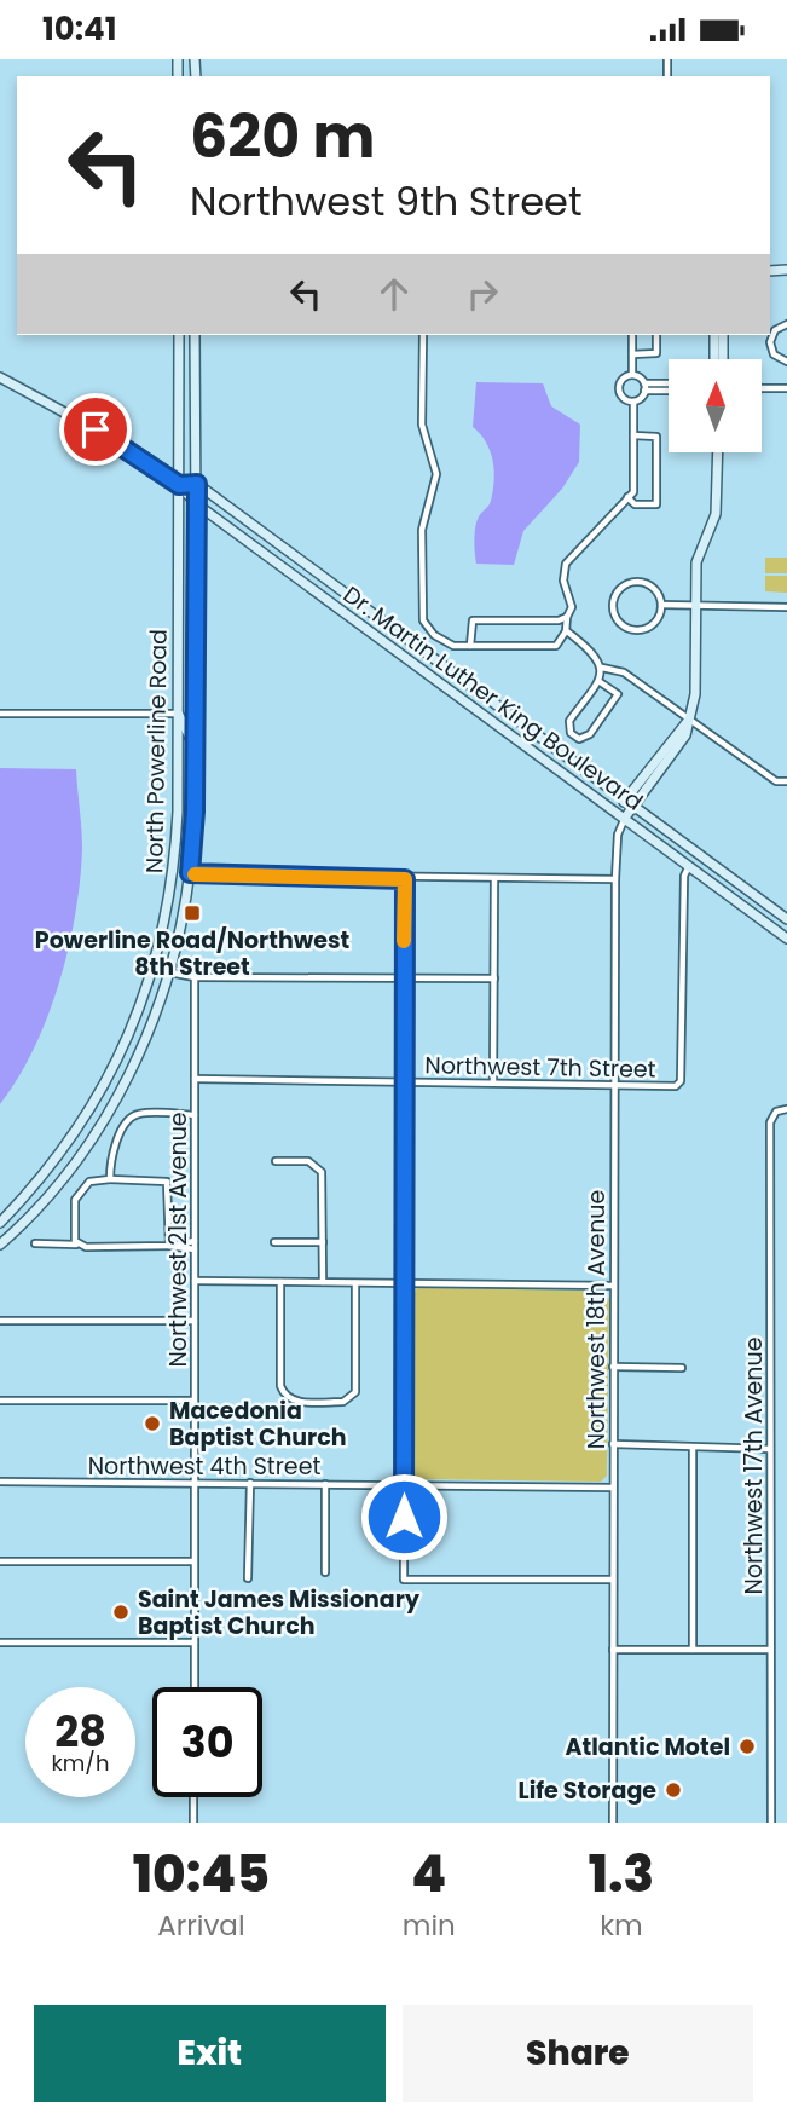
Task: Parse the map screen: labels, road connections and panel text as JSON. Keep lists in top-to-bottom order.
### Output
{
  "streets": {
    "main road": ["Dr. Martin Luther King Boulevard", "North Powerline Road"],
    "street": [
      "Northwest 7th Street",
      "Northwest 21st Avenue",
      "Northwest 18th Avenue",
      "Northwest 4th Street",
      "Northwest 17th Avenue"
    ]
  },
  "crossings": [
    ["Dr. Martin Luther King Boulevard", "North Powerline Road"],
    ["Dr. Martin Luther King Boulevard", "Northwest 7th Street"],
    ["Dr. Martin Luther King Boulevard", "Northwest 18th Avenue"],
    ["Northwest 7th Street", "Northwest 21st Avenue"],
    ["Northwest 7th Street", "Northwest 18th Avenue"],
    ["Northwest 21st Avenue", "Northwest 4th Street"],
    ["Northwest 18th Avenue", "Northwest 4th Street"]
  ],
  "places": {
    "transit": ["Powerline Road/Northwest 8th Street"],
    "other": [
      "Macedonia Baptist Church",
      "Saint James Missionary Baptist Church",
      "Atlantic Motel",
      "Life Storage"
    ]
  },
  "north": "top",
  "page": {
    "status": "10:41",
    "turn": ["620 m", "Northwest 9th Street"],
    "speed": "28 km/h",
    "limit": "30",
    "eta": [
      "10:45",
      "Arrival",
      "4",
      "min",
      "1.3",
      "km"
    ],
    "buttons": ["Exit", "Share"]
  }
}
